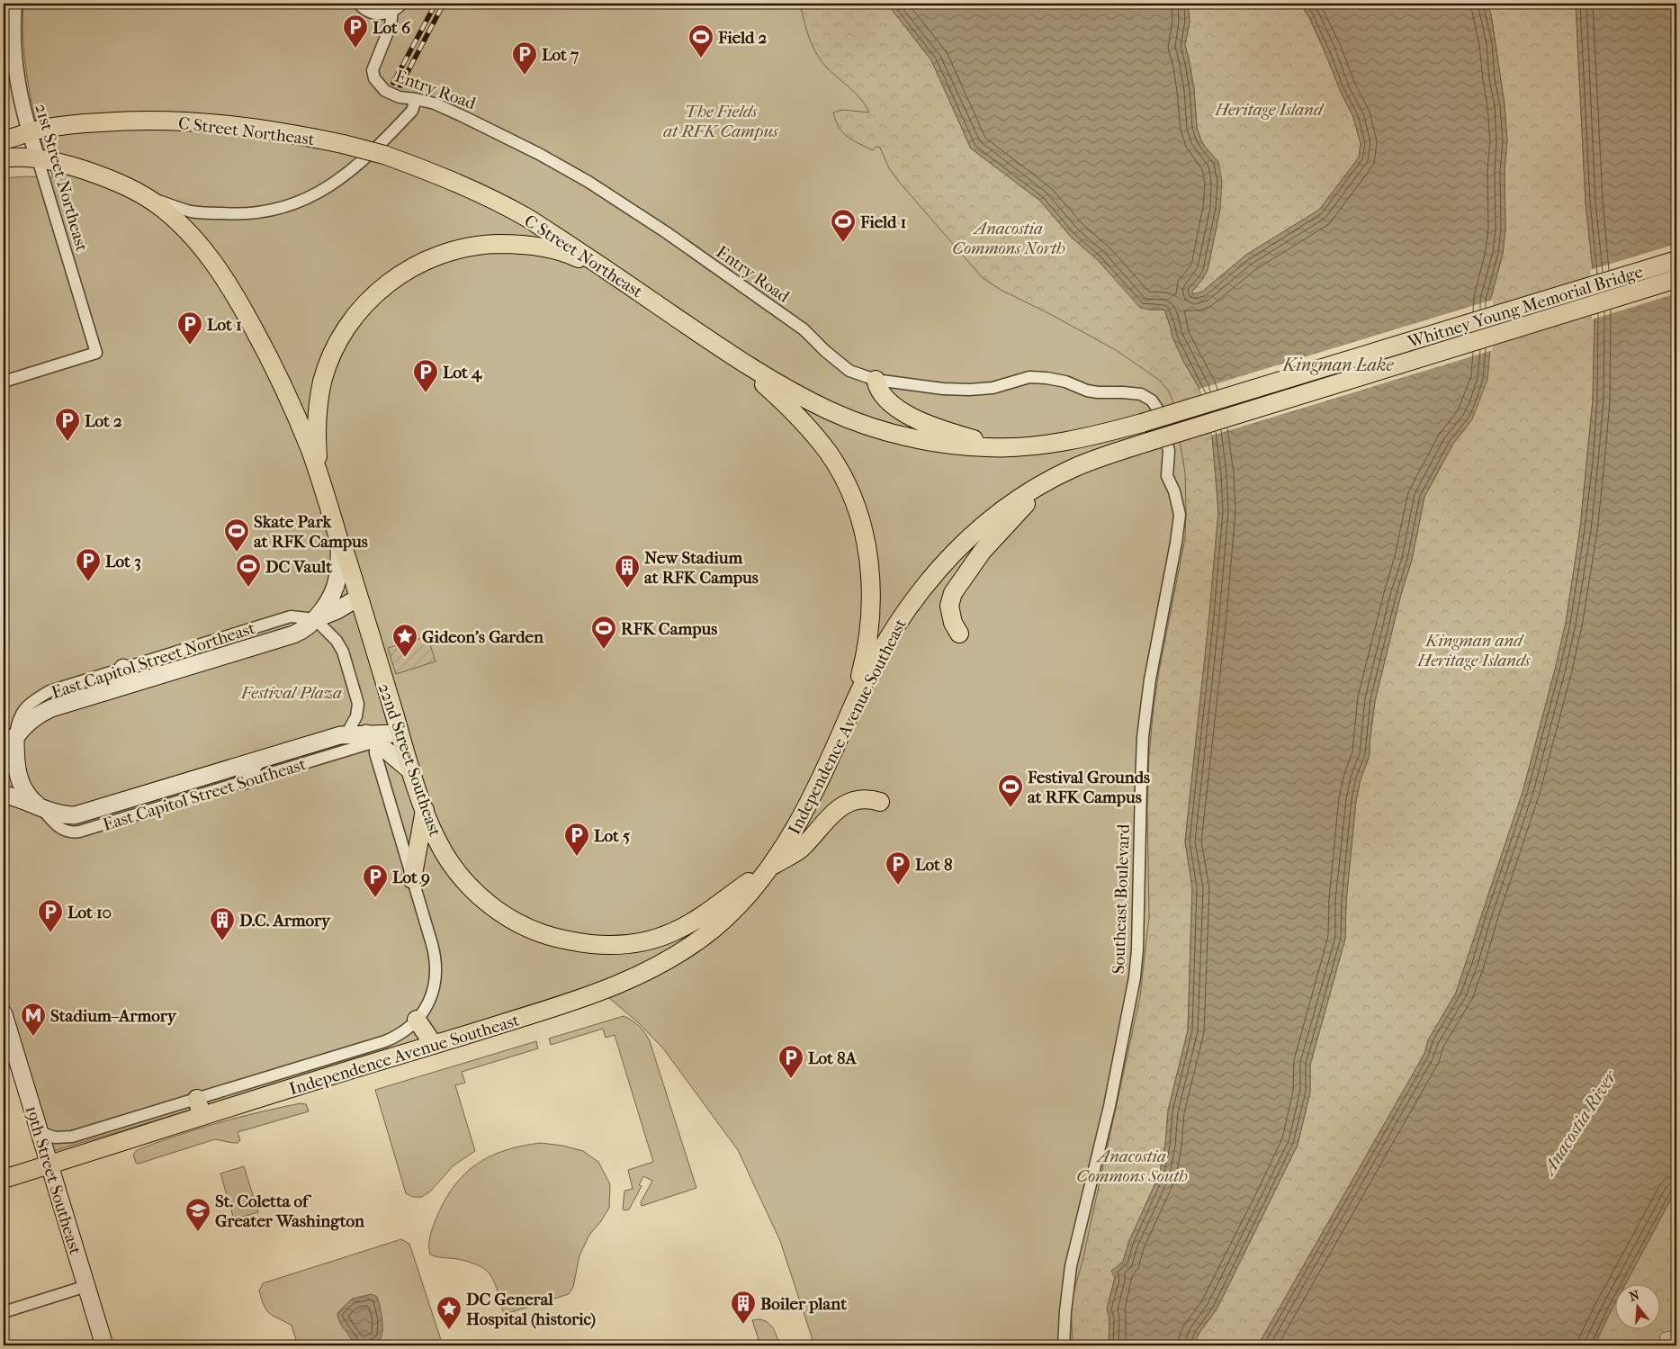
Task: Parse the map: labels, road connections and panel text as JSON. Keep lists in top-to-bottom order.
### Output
{
  "streets": {
    "main road": [
      "C Street Northeast",
      "Whitney Young Memorial Bridge",
      "East Capitol Street Northeast",
      "Independence Avenue Southeast",
      "22nd Street Southeast",
      "East Capitol Street Southeast",
      "19th Street Southeast"
    ],
    "street": ["Entry Road", "21st Street Northeast", "Southeast Boulevard"]
  },
  "crossings": [
    ["Entry Road", "Southeast Boulevard"],
    ["C Street Northeast", "21st Street Northeast"],
    ["C Street Northeast", "Whitney Young Memorial Bridge"],
    ["Whitney Young Memorial Bridge", "Independence Avenue Southeast"],
    ["East Capitol Street Northeast", "22nd Street Southeast"],
    ["Independence Avenue Southeast", "22nd Street Southeast"],
    ["Independence Avenue Southeast", "19th Street Southeast"],
    ["22nd Street Southeast", "East Capitol Street Southeast"]
  ],
  "water": ["Kingman Lake", "Anacostia River"],
  "parks": [
    "Heritage Island",
    "The Fields at RFK Campus",
    "Anacostia Commons North",
    "Kingman and Heritage Islands",
    "Festival Plaza",
    "Anacostia Commons South"
  ],
  "places": {
    "parking": [
      "Lot 6",
      "Lot 7",
      "Lot 1",
      "Lot 4",
      "Lot 2",
      "Lot 3",
      "Lot 5",
      "Lot 8",
      "Lot 9",
      "Lot 10",
      "Lot 8A"
    ],
    "sports": [
      "Field 2",
      "Field 1",
      "Skate Park at RFK Campus",
      "DC Vault",
      "RFK Campus",
      "Festival Grounds at RFK Campus"
    ],
    "building": ["New Stadium at RFK Campus", "D.C. Armory", "Boiler plant"],
    "place": ["Gideon's Garden", "DC General Hospital (historic)"],
    "metro station": ["Stadium–Armory"],
    "school or university": ["St. Coletta of Greater Washington"]
  },
  "north": "top"
}
